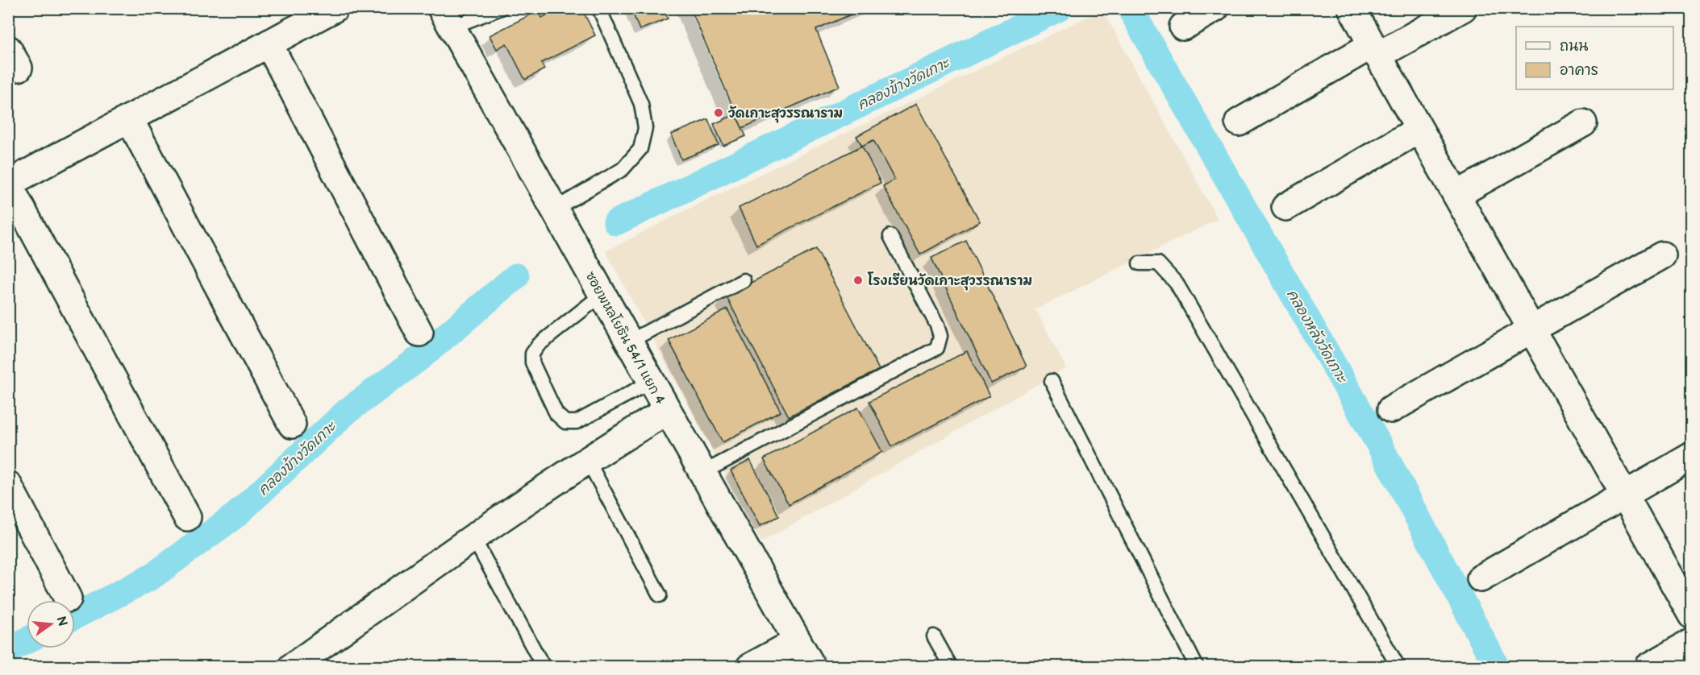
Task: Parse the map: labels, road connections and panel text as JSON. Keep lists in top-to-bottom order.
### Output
{
  "streets": {
    "street": ["ซอยพหลโยธิน 54/1 แยก 4"]
  },
  "water": ["คลองข้างวัดเกาะ", "คลองหลังวัดเกาะ"],
  "places": ["วัดเกาะสุวรรณาราม", "โรงเรียนวัดเกาะสุวรรณาราม"],
  "legend": ["ถนน", "อาคาร"],
  "north": "right"
}
